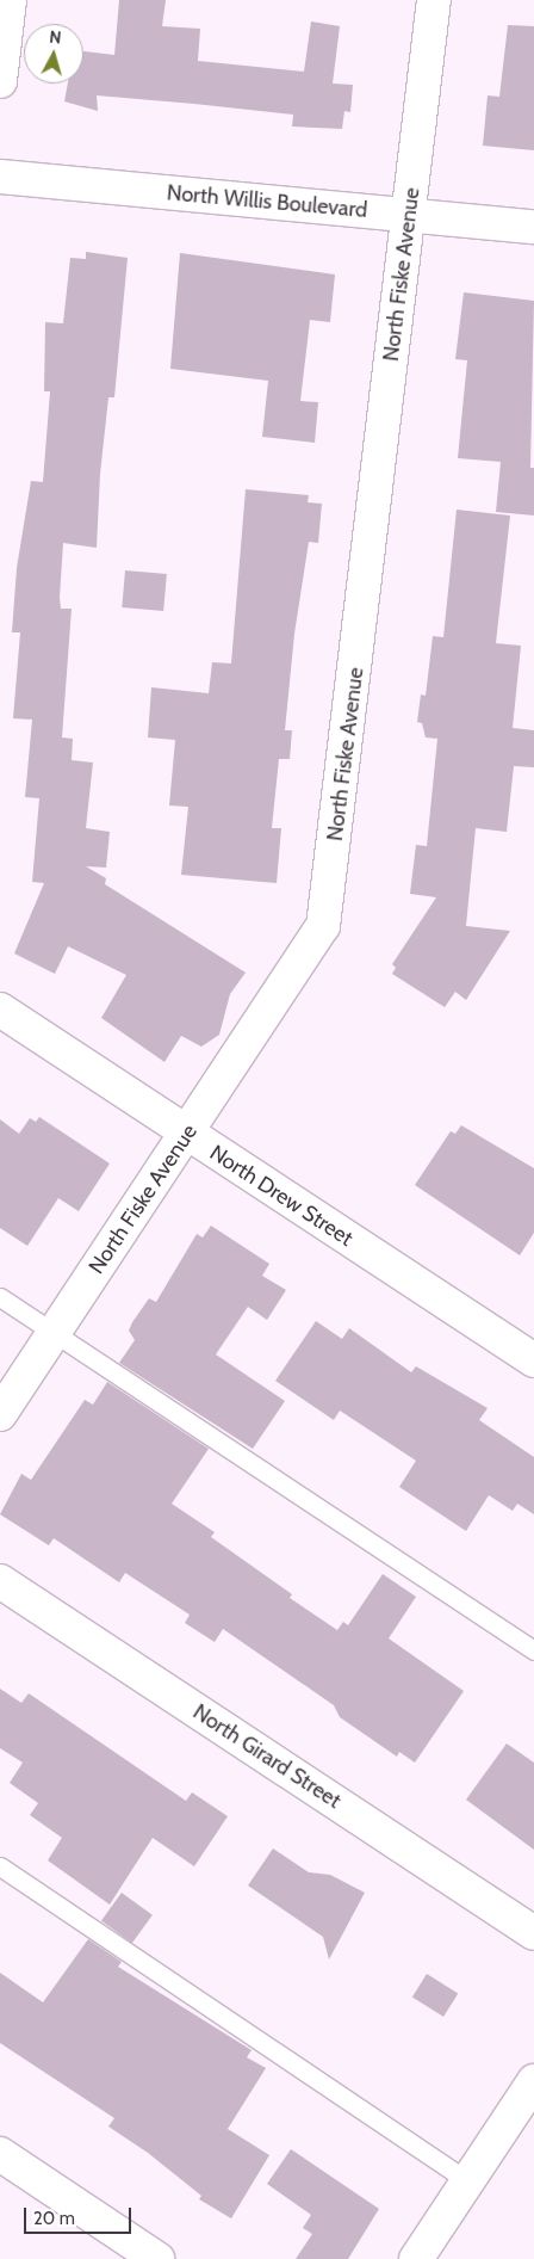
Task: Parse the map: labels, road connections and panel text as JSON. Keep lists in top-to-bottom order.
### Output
{
  "streets": {
    "street": [
      "North Willis Boulevard",
      "North Fiske Avenue",
      "North Drew Street",
      "North Girard Street"
    ]
  },
  "crossings": [
    ["North Willis Boulevard", "North Fiske Avenue"],
    ["North Fiske Avenue", "North Drew Street"]
  ],
  "scale_bar": "20 m",
  "north": "top"
}
